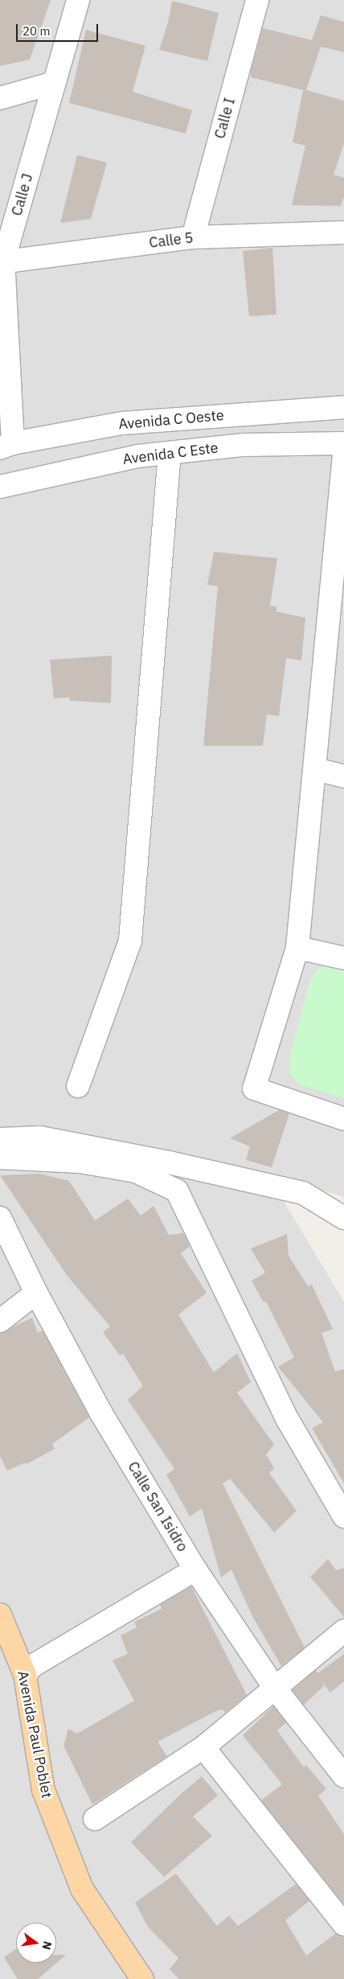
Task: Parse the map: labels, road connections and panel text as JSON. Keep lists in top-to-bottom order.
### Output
{
  "streets": {
    "main road": ["Avenida Paul Poblet"],
    "street": [
      "Calle I",
      "Calle J",
      "Calle 5",
      "Avenida C Oeste",
      "Avenida C Este",
      "Calle San Isidro"
    ]
  },
  "crossings": [
    ["Calle I", "Calle 5"],
    ["Calle J", "Calle 5"],
    ["Calle J", "Avenida C Oeste"]
  ],
  "scale_bar": "20 m",
  "north": "right"
}
